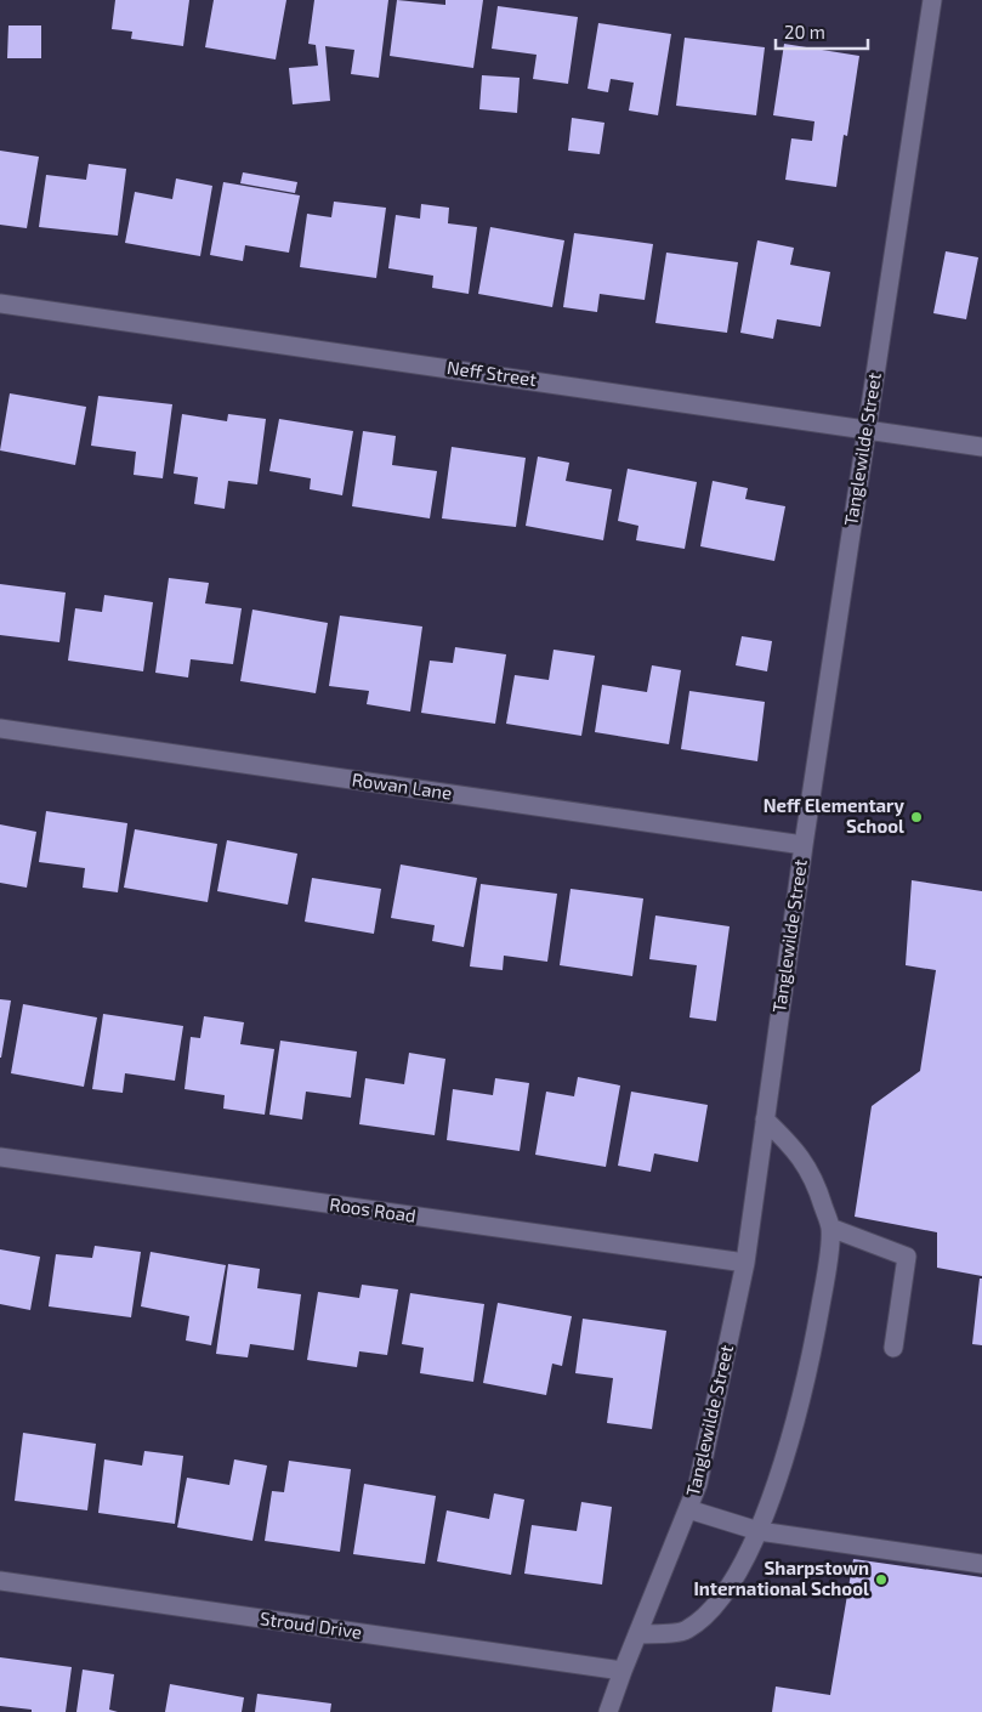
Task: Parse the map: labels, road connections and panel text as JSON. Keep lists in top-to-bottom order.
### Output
{
  "streets": {
    "street": [
      "Neff Street",
      "Tanglewilde Street",
      "Rowan Lane",
      "Roos Road",
      "Stroud Drive"
    ]
  },
  "crossings": [
    ["Neff Street", "Tanglewilde Street"],
    ["Tanglewilde Street", "Rowan Lane"],
    ["Tanglewilde Street", "Roos Road"],
    ["Tanglewilde Street", "Stroud Drive"]
  ],
  "places": ["Neff Elementary School", "Sharpstown International School"],
  "scale_bar": "20 m"
}
